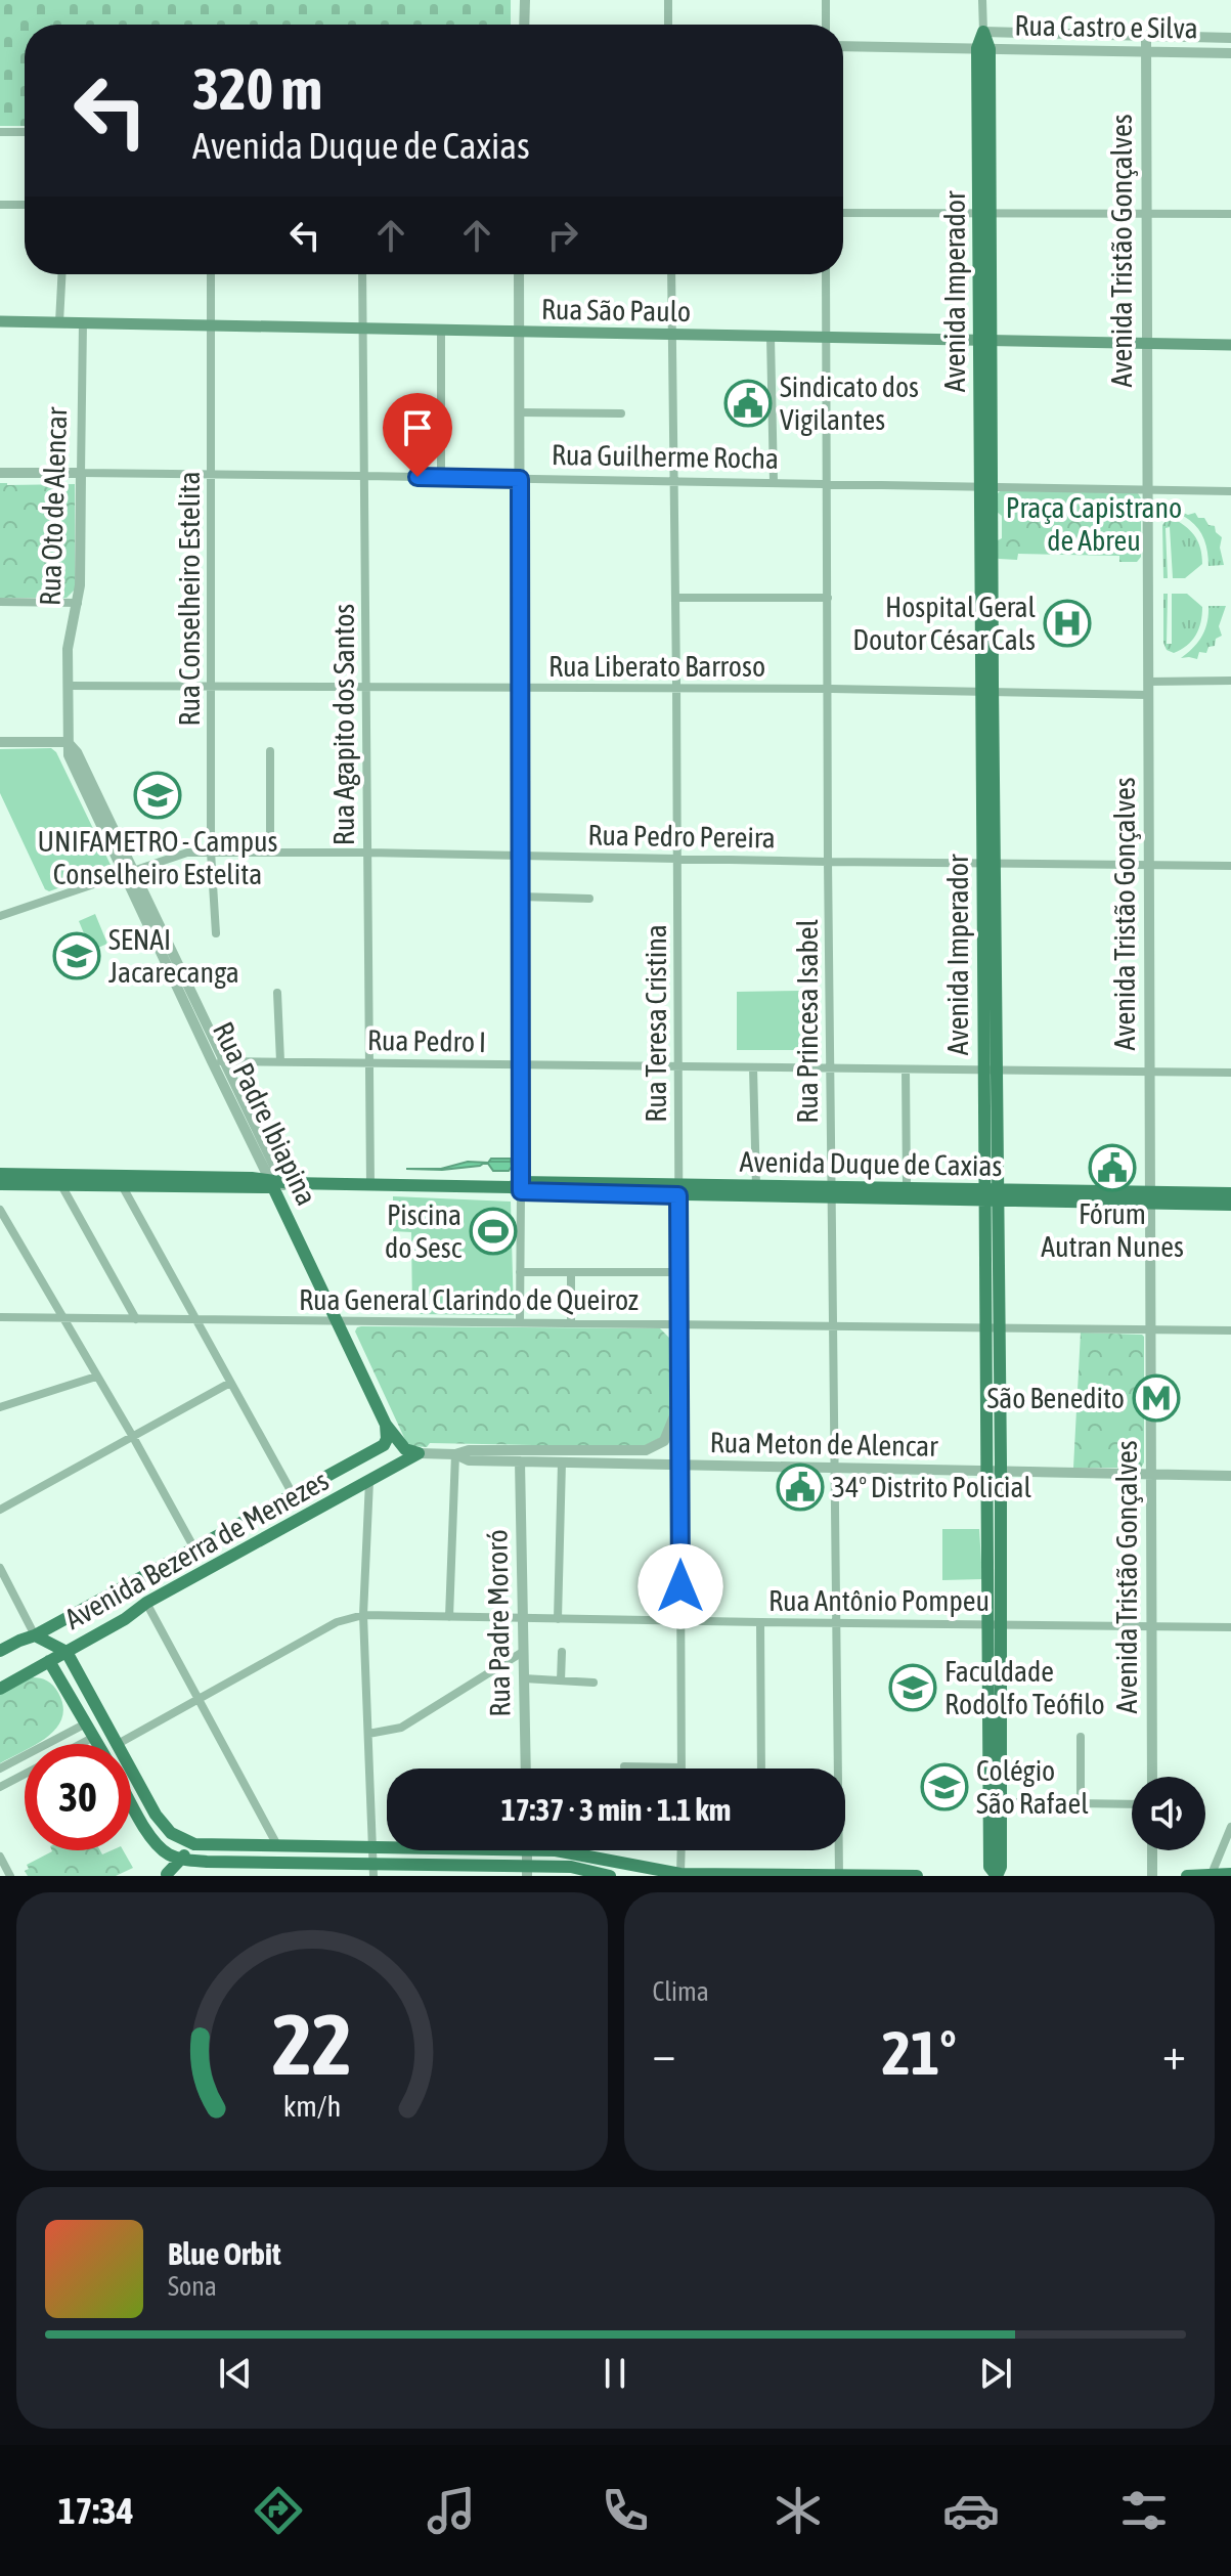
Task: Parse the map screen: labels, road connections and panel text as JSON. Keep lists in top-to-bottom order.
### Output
{
  "streets": {
    "main road": [
      "Avenida Imperador",
      "Rua São Paulo",
      "Rua Padre Ibiapina",
      "Avenida Duque de Caxias",
      "Avenida Bezerra de Menezes"
    ],
    "street": [
      "Rua Castro e Silva",
      "Avenida Tristão Gonçalves",
      "Rua Guilherme Rocha",
      "Rua Oto de Alencar",
      "Rua Conselheiro Estelita",
      "Rua Liberato Barroso",
      "Rua Agapito dos Santos",
      "Rua Pedro Pereira",
      "Rua Princesa Isabel",
      "Rua Teresa Cristina",
      "Rua Pedro I",
      "Rua General Clarindo de Queiroz",
      "Rua Meton de Alencar",
      "Rua Antônio Pompeu",
      "Rua Padre Mororó"
    ]
  },
  "crossings": [
    ["Rua Castro e Silva", "Avenida Tristão Gonçalves"],
    ["Rua Castro e Silva", "Avenida Imperador"],
    ["Avenida Tristão Gonçalves", "Rua São Paulo"],
    ["Avenida Tristão Gonçalves", "Rua Guilherme Rocha"],
    ["Avenida Tristão Gonçalves", "Rua Liberato Barroso"],
    ["Avenida Tristão Gonçalves", "Rua Pedro Pereira"],
    ["Avenida Tristão Gonçalves", "Rua Pedro I"],
    ["Avenida Tristão Gonçalves", "Avenida Duque de Caxias"],
    ["Avenida Tristão Gonçalves", "Rua General Clarindo de Queiroz"],
    ["Avenida Tristão Gonçalves", "Rua Meton de Alencar"],
    ["Avenida Tristão Gonçalves", "Rua Antônio Pompeu"],
    ["Avenida Imperador", "Rua São Paulo"],
    ["Avenida Imperador", "Rua Guilherme Rocha"],
    ["Avenida Imperador", "Rua Liberato Barroso"],
    ["Avenida Imperador", "Rua Pedro Pereira"],
    ["Avenida Imperador", "Rua Pedro I"],
    ["Avenida Imperador", "Avenida Duque de Caxias"],
    ["Avenida Imperador", "Rua General Clarindo de Queiroz"],
    ["Avenida Imperador", "Rua Meton de Alencar"],
    ["Avenida Imperador", "Rua Antônio Pompeu"],
    ["Rua São Paulo", "Rua Oto de Alencar"],
    ["Rua São Paulo", "Rua Conselheiro Estelita"],
    ["Rua São Paulo", "Rua Agapito dos Santos"],
    ["Rua São Paulo", "Rua Princesa Isabel"],
    ["Rua São Paulo", "Rua Teresa Cristina"],
    ["Rua Guilherme Rocha", "Rua Oto de Alencar"],
    ["Rua Guilherme Rocha", "Rua Conselheiro Estelita"],
    ["Rua Guilherme Rocha", "Rua Agapito dos Santos"],
    ["Rua Guilherme Rocha", "Rua Princesa Isabel"],
    ["Rua Guilherme Rocha", "Rua Teresa Cristina"],
    ["Rua Oto de Alencar", "Rua Liberato Barroso"],
    ["Rua Oto de Alencar", "Rua Padre Ibiapina"],
    ["Rua Conselheiro Estelita", "Rua Liberato Barroso"],
    ["Rua Conselheiro Estelita", "Rua Pedro Pereira"],
    ["Rua Liberato Barroso", "Rua Agapito dos Santos"],
    ["Rua Liberato Barroso", "Rua Princesa Isabel"],
    ["Rua Liberato Barroso", "Rua Teresa Cristina"],
    ["Rua Agapito dos Santos", "Rua Pedro Pereira"],
    ["Rua Agapito dos Santos", "Rua Pedro I"],
    ["Rua Agapito dos Santos", "Avenida Duque de Caxias"],
    ["Rua Pedro Pereira", "Rua Princesa Isabel"],
    ["Rua Pedro Pereira", "Rua Teresa Cristina"],
    ["Rua Pedro Pereira", "Rua Padre Ibiapina"],
    ["Rua Princesa Isabel", "Rua Pedro I"],
    ["Rua Princesa Isabel", "Avenida Duque de Caxias"],
    ["Rua Princesa Isabel", "Rua General Clarindo de Queiroz"],
    ["Rua Princesa Isabel", "Rua Meton de Alencar"],
    ["Rua Princesa Isabel", "Rua Antônio Pompeu"],
    ["Rua Teresa Cristina", "Rua Pedro I"],
    ["Rua Teresa Cristina", "Avenida Duque de Caxias"],
    ["Rua Teresa Cristina", "Rua General Clarindo de Queiroz"],
    ["Rua Teresa Cristina", "Rua Meton de Alencar"],
    ["Rua Teresa Cristina", "Rua Antônio Pompeu"],
    ["Rua Pedro I", "Rua Padre Ibiapina"],
    ["Rua Padre Ibiapina", "Avenida Duque de Caxias"],
    ["Rua Padre Ibiapina", "Rua General Clarindo de Queiroz"],
    ["Rua Padre Ibiapina", "Rua Meton de Alencar"],
    ["Rua Padre Ibiapina", "Avenida Bezerra de Menezes"],
    ["Rua Meton de Alencar", "Avenida Bezerra de Menezes"],
    ["Rua Meton de Alencar", "Rua Padre Mororó"],
    ["Rua Antônio Pompeu", "Rua Padre Mororó"]
  ],
  "parks": ["Praça Capistrano de Abreu"],
  "places": {
    "public building": ["Sindicato dos Vigilantes", "Fórum Autran Nunes", "34º Distrito Policial"],
    "hospital": ["Hospital Geral Doutor César Cals"],
    "school or university": [
      "UNIFAMETRO - Campus Conselheiro Estelita",
      "SENAI Jacarecanga",
      "Faculdade Rodolfo Teófilo",
      "Colégio São Rafael"
    ],
    "sports": ["Piscina do Sesc"],
    "metro station": ["São Benedito"]
  },
  "page": {
    "turn": ["320 m", "Avenida Duque de Caxias"],
    "limit": "30",
    "trip": "17:37 · 3 min · 1.1 km",
    "tile": "Clima",
    "heat": ["−", "21°", "+"],
    "song": ["Blue Orbit", "Sona"],
    "tabs": "17:34",
    "gauge": ["22", "km/h"]
  }
}
